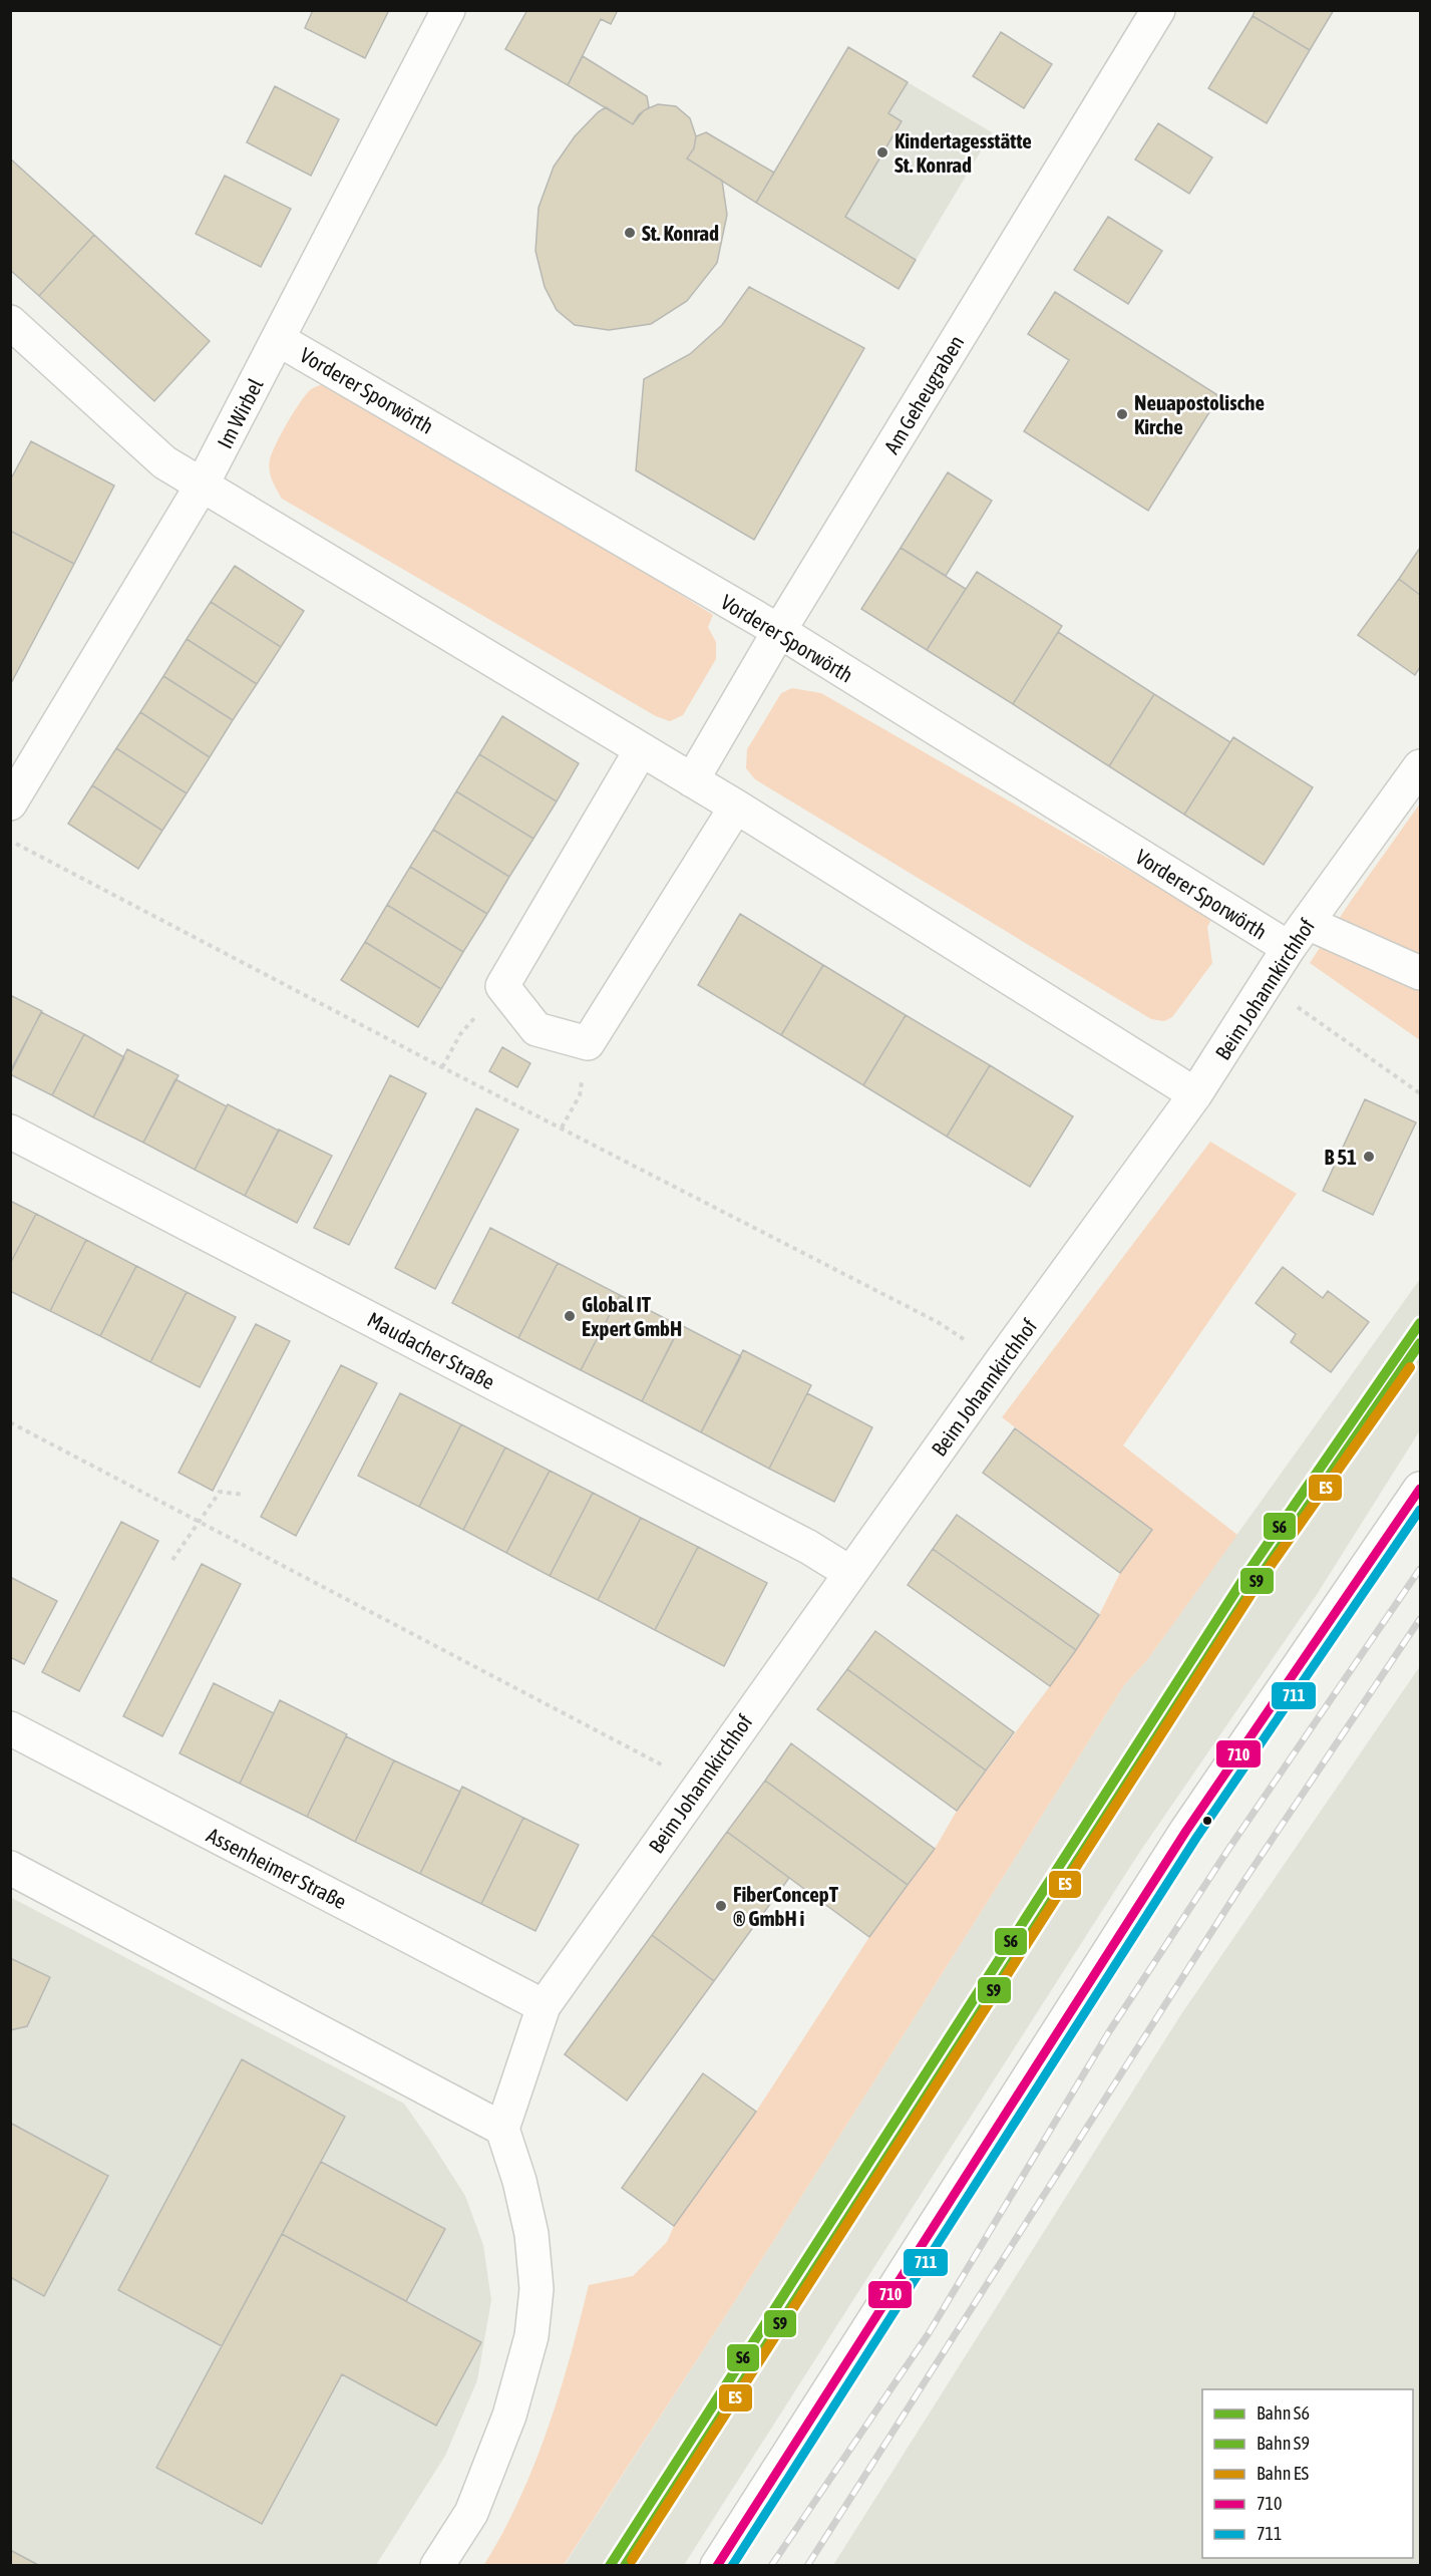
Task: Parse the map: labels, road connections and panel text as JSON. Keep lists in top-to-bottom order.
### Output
{
  "streets": {
    "street": [
      "Vorderer Sporwörth",
      "Am Geheugraben",
      "Im Wirbel",
      "Beim Johannkirchhof",
      "Maudacher Straße",
      "Assenheimer Straße"
    ]
  },
  "crossings": [
    ["Vorderer Sporwörth", "Am Geheugraben"],
    ["Vorderer Sporwörth", "Im Wirbel"],
    ["Vorderer Sporwörth", "Beim Johannkirchhof"],
    ["Beim Johannkirchhof", "Maudacher Straße"],
    ["Beim Johannkirchhof", "Assenheimer Straße"]
  ],
  "places": [
    "Kindertagesstätte St. Konrad",
    "St. Konrad",
    "Neuapostolische Kirche",
    "B 51",
    "Global IT Expert GmbH",
    "FiberConcepT ® GmbH i"
  ],
  "lines": [
    "rail line S6",
    "rail line S9",
    "rail line ES",
    "transit line 710",
    "transit line 711"
  ],
  "legend": [
    "Bahn S6",
    "Bahn S9",
    "Bahn ES",
    "710",
    "711"
  ]
}
